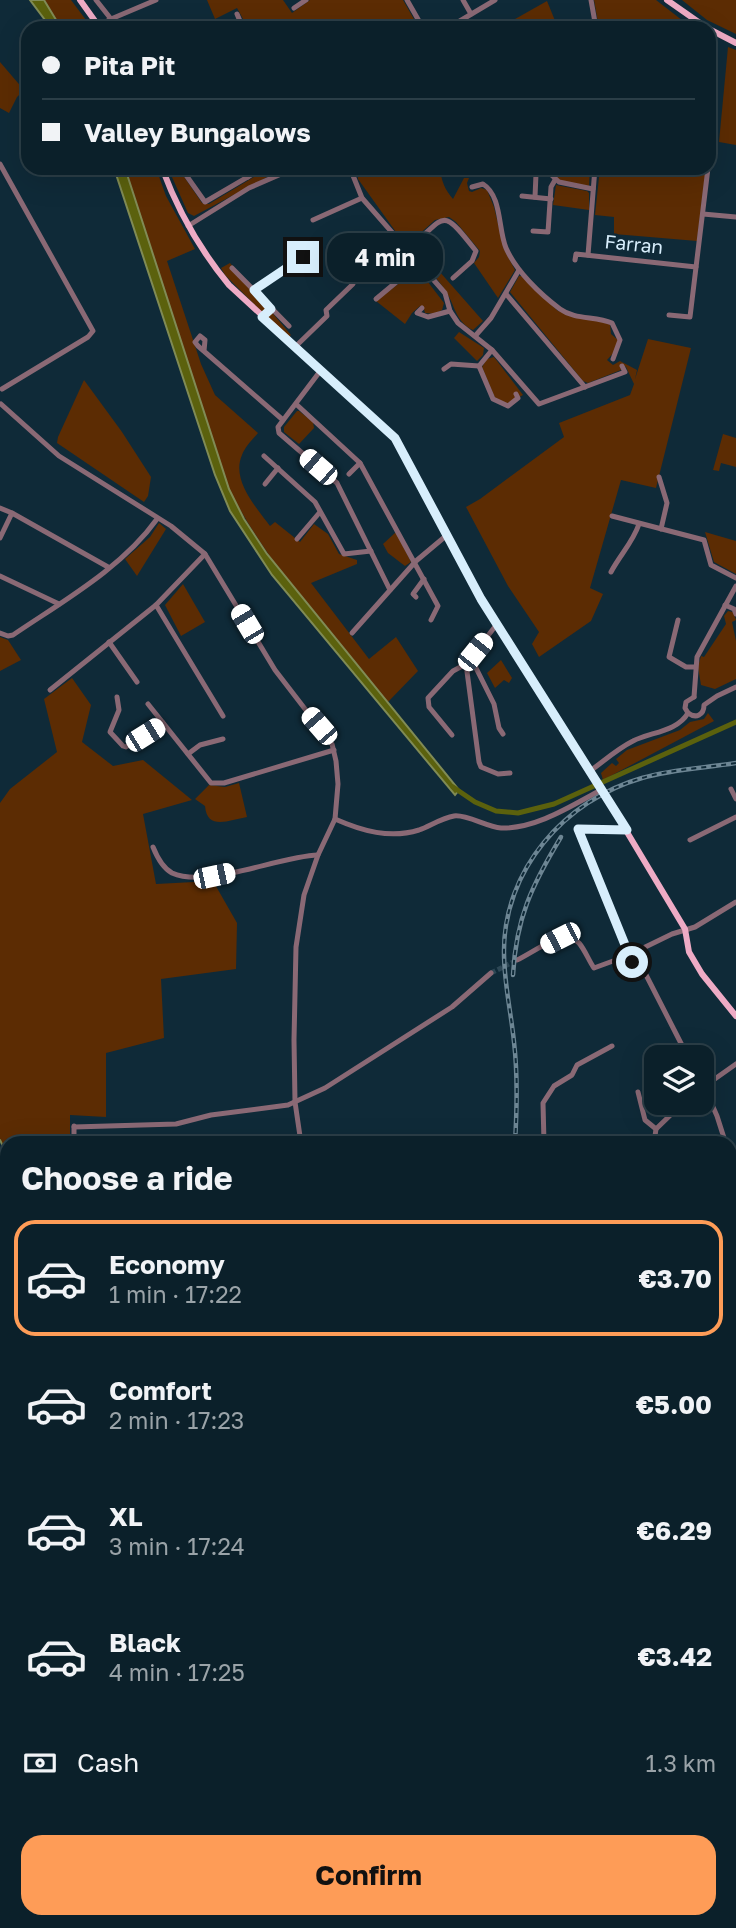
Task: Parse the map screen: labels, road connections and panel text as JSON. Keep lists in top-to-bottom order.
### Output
{
  "streets": {
    "street": ["Farran"]
  },
  "page": {
    "banner": ["Pita Pit", "Valley Bungalows"],
    "bubble": "4 min",
    "heading": "Choose a ride",
    "list": [
      {
        "name": "Economy",
        "note": "1 min · 17:22",
        "value": "€3.70"
      },
      {
        "name": "Comfort",
        "note": "2 min · 17:23",
        "value": "€5.00"
      },
      {
        "name": "XL",
        "note": "3 min · 17:24",
        "value": "€6.29"
      },
      {
        "name": "Black",
        "note": "4 min · 17:25",
        "value": "€3.42"
      }
    ],
    "pay": ["Cash", "1.3 km"],
    "buttons": "Confirm"
  }
}
